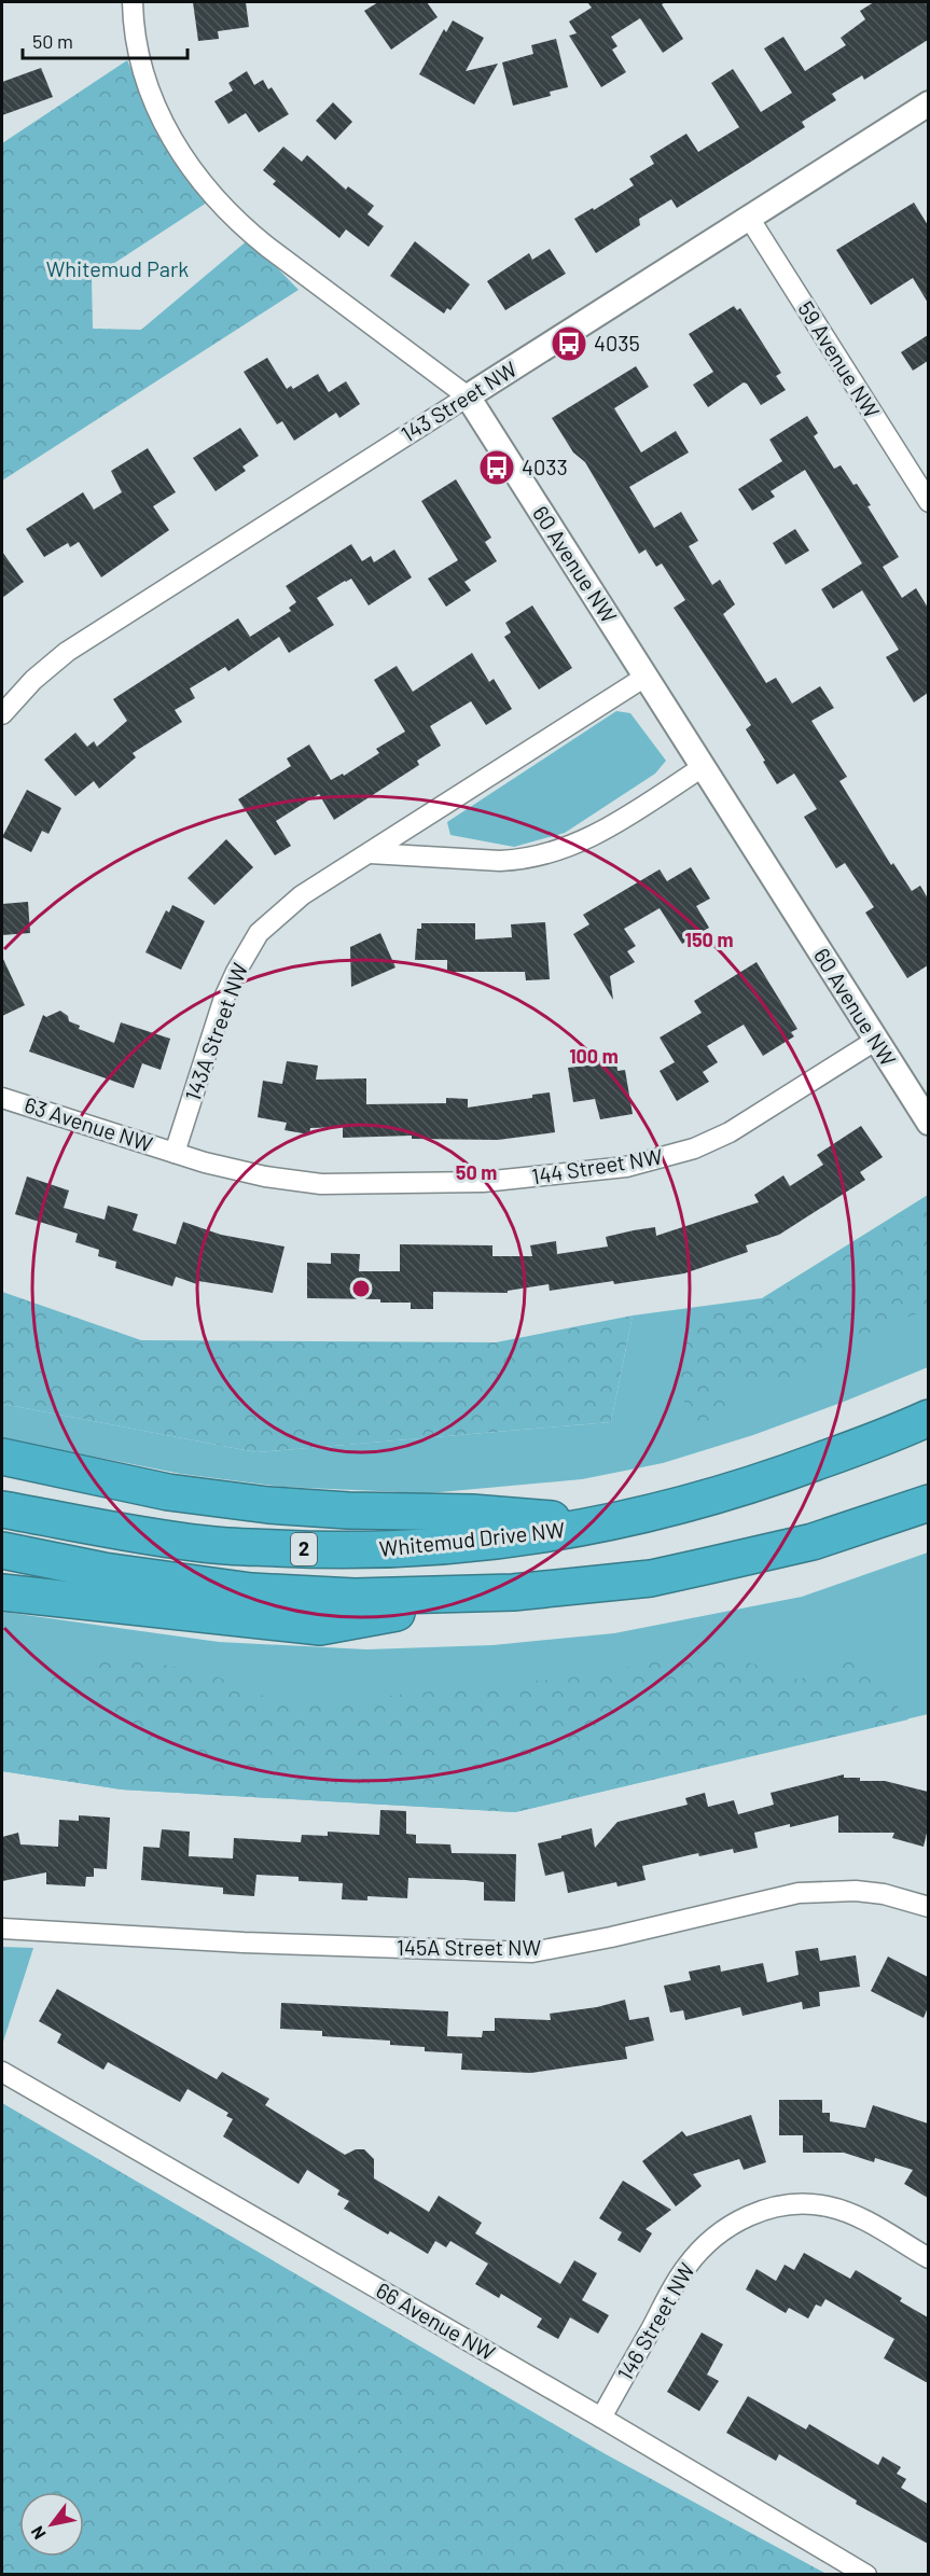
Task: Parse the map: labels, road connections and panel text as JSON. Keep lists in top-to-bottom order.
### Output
{
  "streets": {
    "highway": ["Whitemud Drive NW", "2"],
    "street": [
      "59 Avenue NW",
      "143 Street NW",
      "60 Avenue NW",
      "143A Street NW",
      "63 Avenue NW",
      "144 Street NW",
      "145A Street NW",
      "66 Avenue NW",
      "146 Street NW"
    ]
  },
  "crossings": [
    ["59 Avenue NW", "143 Street NW"],
    ["143 Street NW", "60 Avenue NW"],
    ["60 Avenue NW", "143A Street NW"],
    ["60 Avenue NW", "144 Street NW"],
    ["143A Street NW", "63 Avenue NW"],
    ["143A Street NW", "144 Street NW"],
    ["63 Avenue NW", "144 Street NW"],
    ["66 Avenue NW", "146 Street NW"]
  ],
  "parks": ["Whitemud Park"],
  "places": {
    "bus stop": ["4035", "4033"]
  },
  "scale_bar": "50 m",
  "north": "bottom left",
  "rings": ["150 m", "100 m", "50 m"]
}
